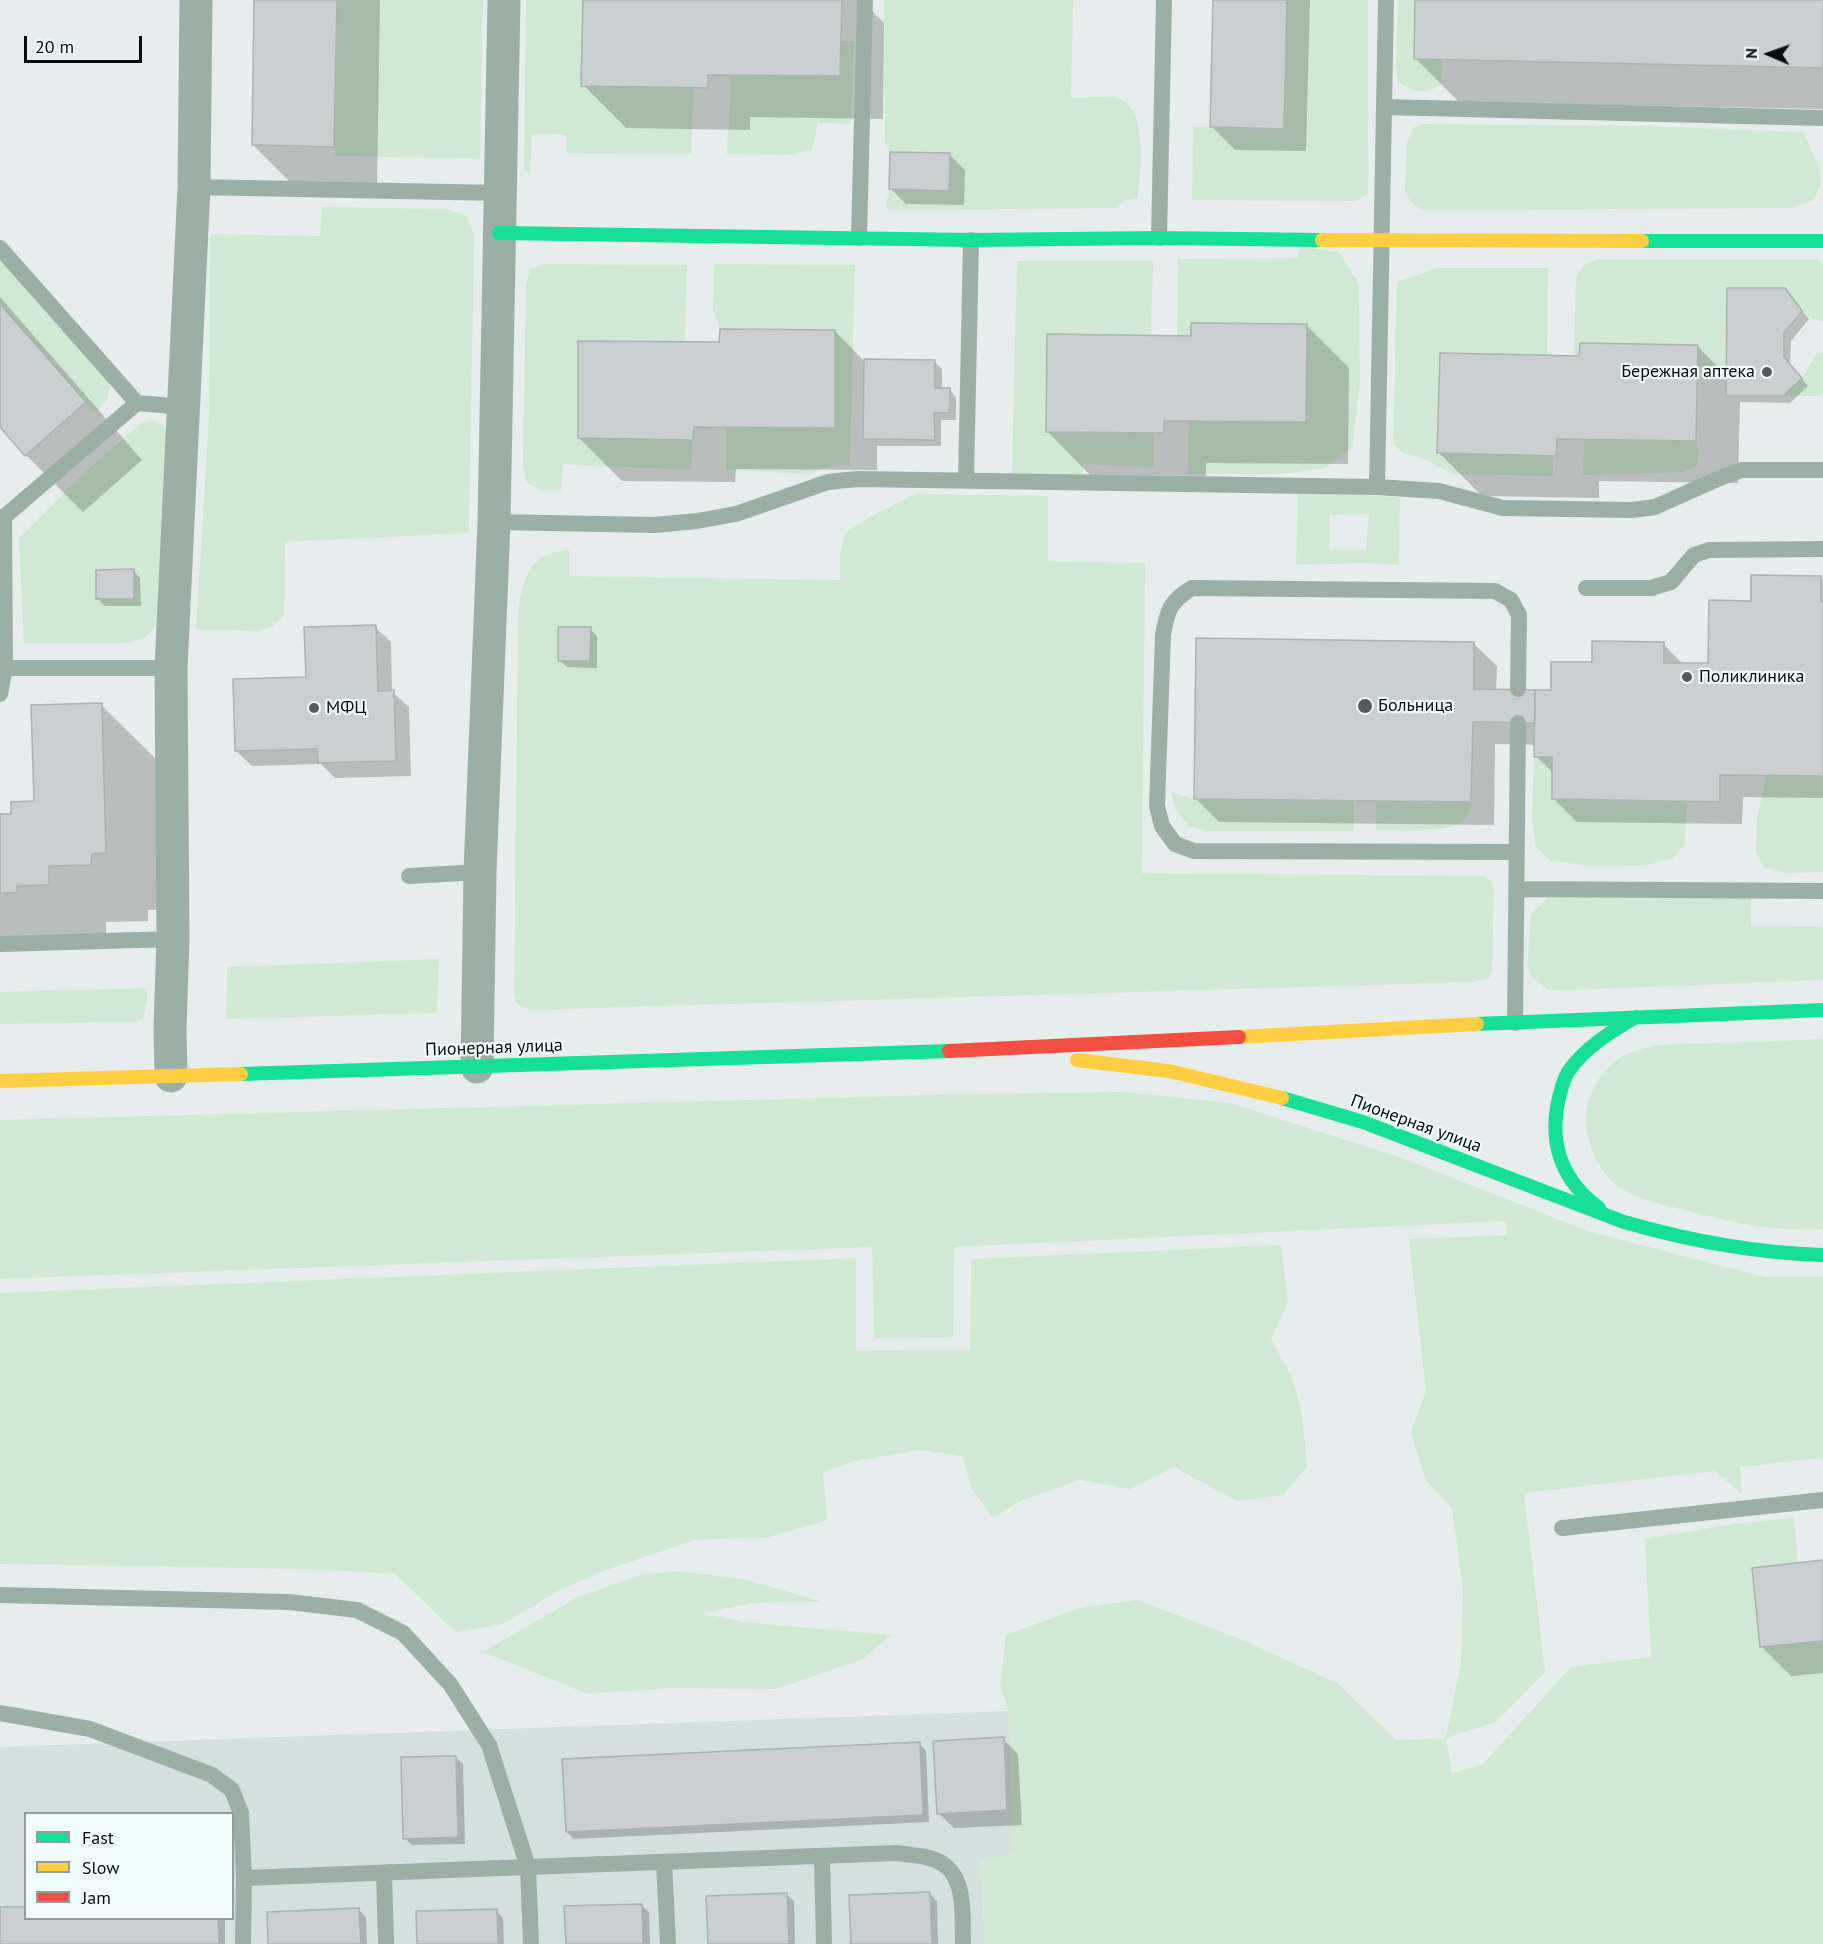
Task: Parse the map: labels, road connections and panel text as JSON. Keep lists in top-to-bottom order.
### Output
{
  "streets": {
    "street": ["Пионерная улица"]
  },
  "places": [
    "Бережная аптека",
    "Поликлиника",
    "Больница",
    "МФЦ"
  ],
  "legend": ["Fast", "Slow", "Jam"],
  "scale_bar": "20 m",
  "north": "left"
}
